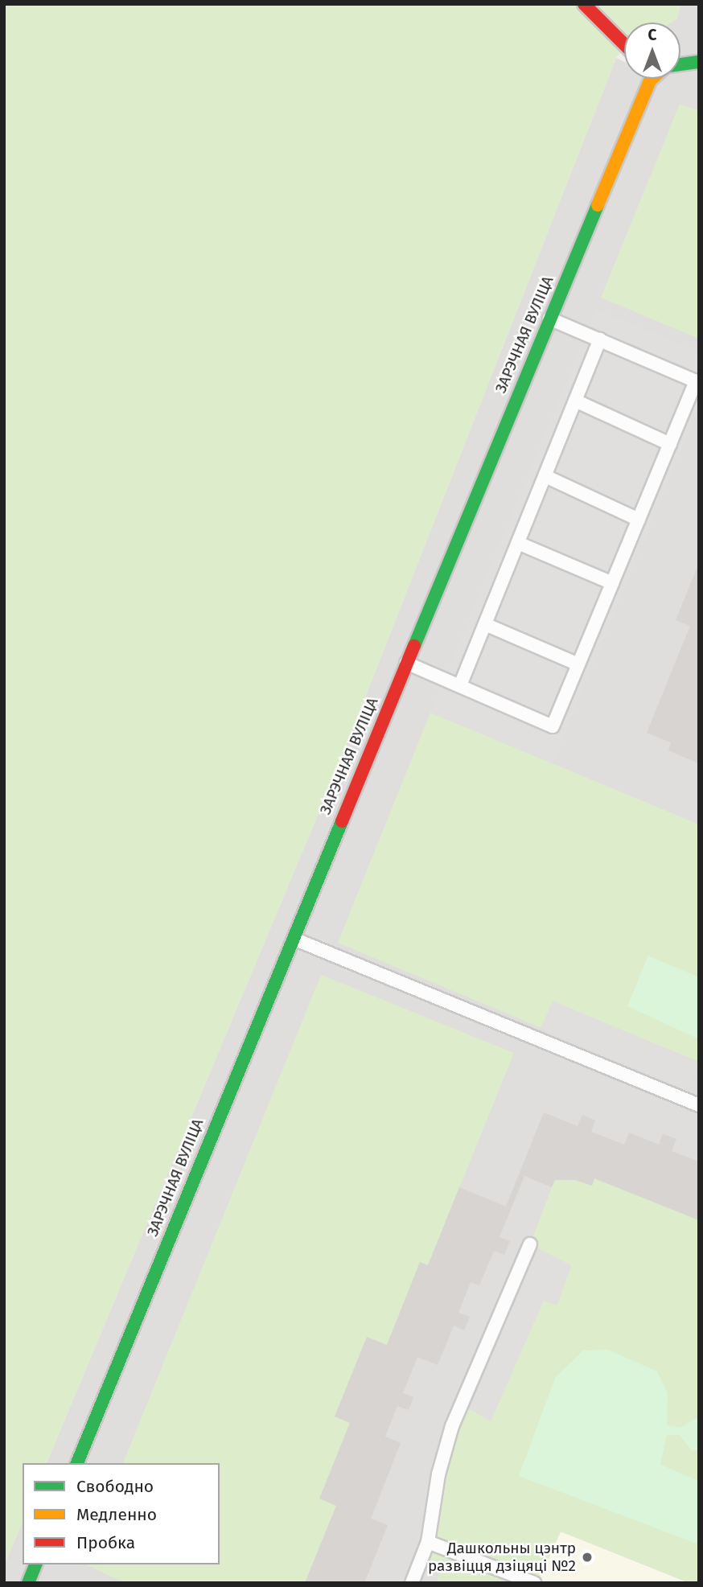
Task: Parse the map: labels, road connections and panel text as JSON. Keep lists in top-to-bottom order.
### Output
{
  "streets": {
    "street": ["ЗАРЭЧНАЯ ВУЛІЦА"]
  },
  "places": ["Дашкольны цэнтр развіцця дзіцяці №2"],
  "legend": ["Свободно", "Медленно", "Пробка"],
  "north": "top"
}
